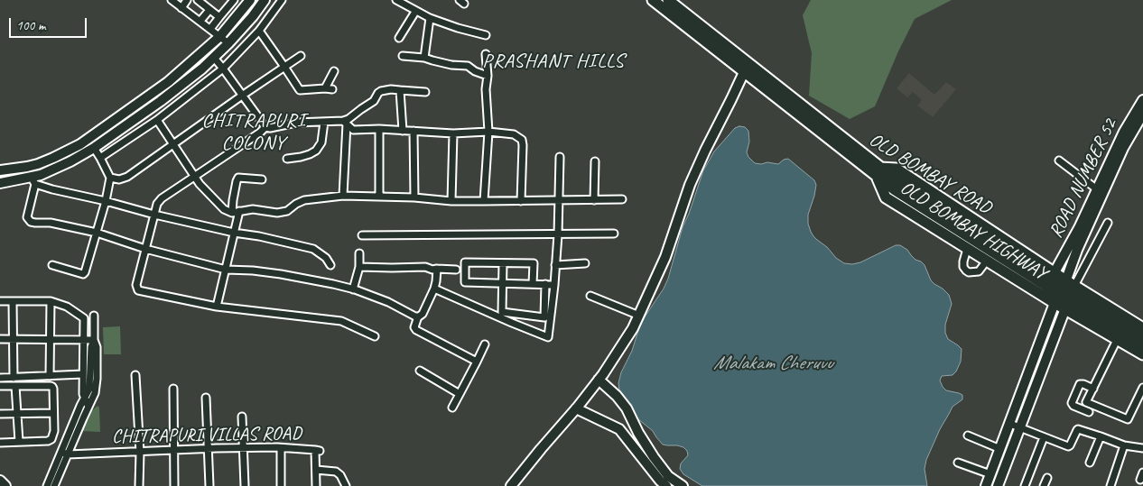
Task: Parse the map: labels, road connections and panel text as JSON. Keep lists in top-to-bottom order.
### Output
{
  "streets": {
    "main road": ["OLD BOMBAY ROAD", "OLD BOMBAY HIGHWAY"],
    "street": ["ROAD NUMBER 52", "CHITRAPURI VILLAS ROAD"]
  },
  "crossings": [
    ["OLD BOMBAY ROAD", "ROAD NUMBER 52"],
    ["OLD BOMBAY ROAD", "OLD BOMBAY HIGHWAY"]
  ],
  "districts": ["PRASHANT HILLS", "CHITRAPURI COLONY"],
  "water": ["Malakam Cheruvu"],
  "scale_bar": "100 m"
}
